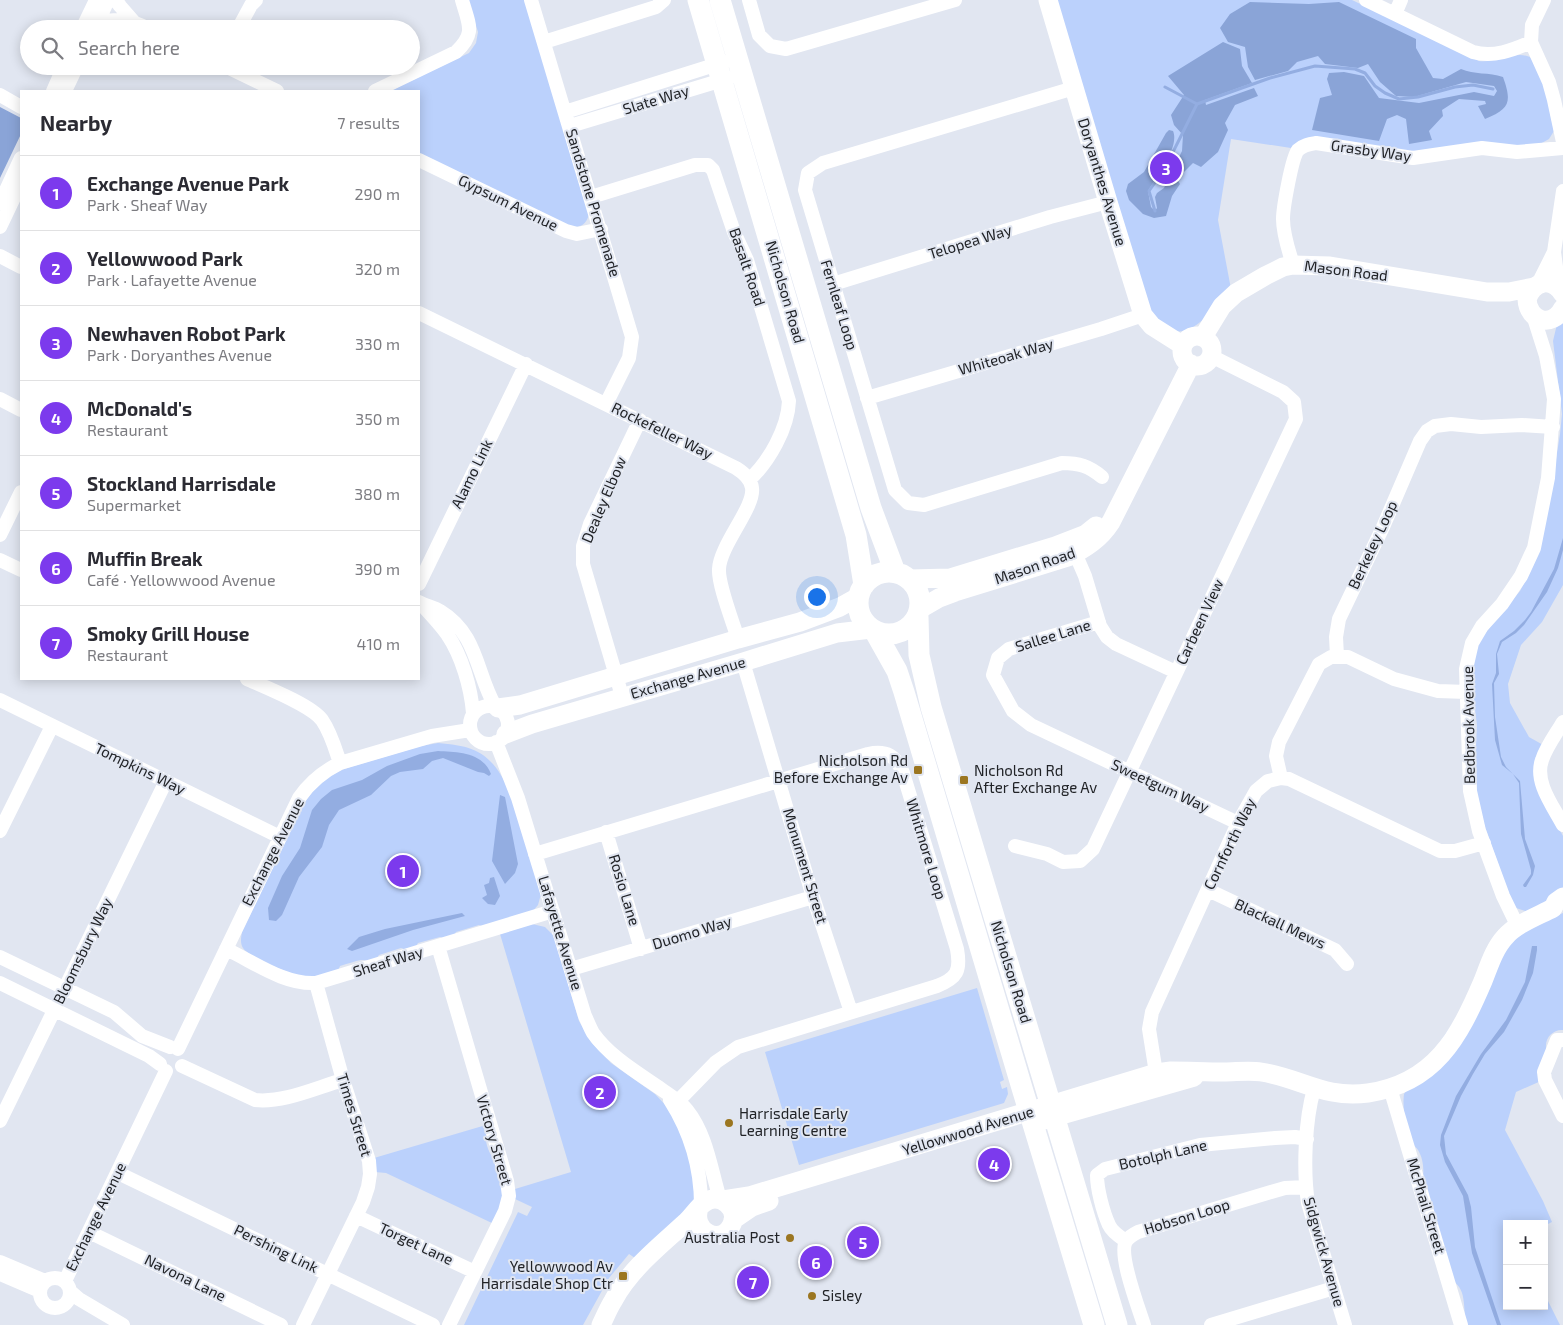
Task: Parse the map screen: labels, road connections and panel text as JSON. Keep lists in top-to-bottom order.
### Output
{
  "streets": {
    "main road": ["Nicholson Road"],
    "street": [
      "Slate Way",
      "Grasby Way",
      "Doryanthes Avenue",
      "Gypsum Avenue",
      "Sandstone Promenade",
      "Telopea Way",
      "Basalt Road",
      "Mason Road",
      "Fernleaf Loop",
      "Whiteoak Way",
      "Rockefeller Way",
      "Alamo Link",
      "Dealey Elbow",
      "Berkeley Loop",
      "Carbeen View",
      "Sallee Lane",
      "Exchange Avenue",
      "Bedbrook Avenue",
      "Tompkins Way",
      "Sweetgum Way",
      "Cornforth Way",
      "Whitmore Loop",
      "Monument Street",
      "Rosio Lane",
      "Blackall Mews",
      "Lafayette Avenue",
      "Duomo Way",
      "Bloomsbury Way",
      "Sheaf Way",
      "Times Street",
      "Yellowwood Avenue",
      "Victory Street",
      "Botolph Lane",
      "McPhail Street",
      "Hobson Loop",
      "Torget Lane",
      "Pershing Link",
      "Sidgwick Avenue",
      "Navona Lane"
    ]
  },
  "crossings": [
    ["Slate Way", "Sandstone Promenade"],
    ["Slate Way", "Nicholson Road"],
    ["Grasby Way", "Mason Road"],
    ["Doryanthes Avenue", "Telopea Way"],
    ["Doryanthes Avenue", "Mason Road"],
    ["Doryanthes Avenue", "Fernleaf Loop"],
    ["Doryanthes Avenue", "Whiteoak Way"],
    ["Doryanthes Avenue", "Carbeen View"],
    ["Gypsum Avenue", "Sandstone Promenade"],
    ["Sandstone Promenade", "Basalt Road"],
    ["Sandstone Promenade", "Rockefeller Way"],
    ["Telopea Way", "Fernleaf Loop"],
    ["Basalt Road", "Rockefeller Way"],
    ["Mason Road", "Nicholson Road"],
    ["Mason Road", "Carbeen View"],
    ["Mason Road", "Exchange Avenue"],
    ["Mason Road", "Bedbrook Avenue"],
    ["Nicholson Road", "Exchange Avenue"],
    ["Nicholson Road", "Yellowwood Avenue"],
    ["Fernleaf Loop", "Whiteoak Way"],
    ["Rockefeller Way", "Alamo Link"],
    ["Rockefeller Way", "Dealey Elbow"],
    ["Dealey Elbow", "Exchange Avenue"],
    ["Berkeley Loop", "Bedbrook Avenue"],
    ["Carbeen View", "Sweetgum Way"],
    ["Sallee Lane", "Sweetgum Way"],
    ["Exchange Avenue", "Tompkins Way"],
    ["Exchange Avenue", "Monument Street"],
    ["Exchange Avenue", "Lafayette Avenue"],
    ["Exchange Avenue", "Sheaf Way"],
    ["Exchange Avenue", "Pershing Link"],
    ["Exchange Avenue", "Navona Lane"],
    ["Bedbrook Avenue", "Yellowwood Avenue"],
    ["Tompkins Way", "Bloomsbury Way"],
    ["Sweetgum Way", "Cornforth Way"],
    ["Cornforth Way", "Blackall Mews"],
    ["Cornforth Way", "Yellowwood Avenue"],
    ["Whitmore Loop", "Monument Street"],
    ["Whitmore Loop", "Rosio Lane"],
    ["Whitmore Loop", "Lafayette Avenue"],
    ["Monument Street", "Duomo Way"],
    ["Rosio Lane", "Duomo Way"],
    ["Lafayette Avenue", "Duomo Way"],
    ["Lafayette Avenue", "Sheaf Way"],
    ["Lafayette Avenue", "Yellowwood Avenue"],
    ["Sheaf Way", "Times Street"],
    ["Sheaf Way", "Victory Street"],
    ["Times Street", "Torget Lane"],
    ["Times Street", "Pershing Link"],
    ["Yellowwood Avenue", "McPhail Street"],
    ["Yellowwood Avenue", "Sidgwick Avenue"],
    ["Victory Street", "Torget Lane"],
    ["Botolph Lane", "Hobson Loop"],
    ["Botolph Lane", "Sidgwick Avenue"],
    ["Hobson Loop", "Sidgwick Avenue"]
  ],
  "places": {
    "transit": ["Nicholson Rd Before Exchange Av", "Nicholson Rd After Exchange Av", "Yellowwood Av Harrisdale Shop Ctr"],
    "other": ["Harrisdale Early Learning Centre", "Australia Post", "Sisley"]
  },
  "page": {
    "search": "Search here",
    "heading": ["Nearby", "7 results"],
    "pins": [
      "3",
      "1",
      "2",
      "4",
      "5",
      "6",
      "7"
    ],
    "list": [
      {
        "mark": "1",
        "name": "Exchange Avenue Park",
        "note": "Park · Sheaf Way",
        "value": "290 m"
      },
      {
        "mark": "2",
        "name": "Yellowwood Park",
        "note": "Park · Lafayette Avenue",
        "value": "320 m"
      },
      {
        "mark": "3",
        "name": "Newhaven Robot Park",
        "note": "Park · Doryanthes Avenue",
        "value": "330 m"
      },
      {
        "mark": "4",
        "name": "McDonald's",
        "note": "Restaurant",
        "value": "350 m"
      },
      {
        "mark": "5",
        "name": "Stockland Harrisdale",
        "note": "Supermarket",
        "value": "380 m"
      },
      {
        "mark": "6",
        "name": "Muffin Break",
        "note": "Café · Yellowwood Avenue",
        "value": "390 m"
      },
      {
        "mark": "7",
        "name": "Smoky Grill House",
        "note": "Restaurant",
        "value": "410 m"
      }
    ],
    "map_buttons": ["+", "−"]
  }
}
